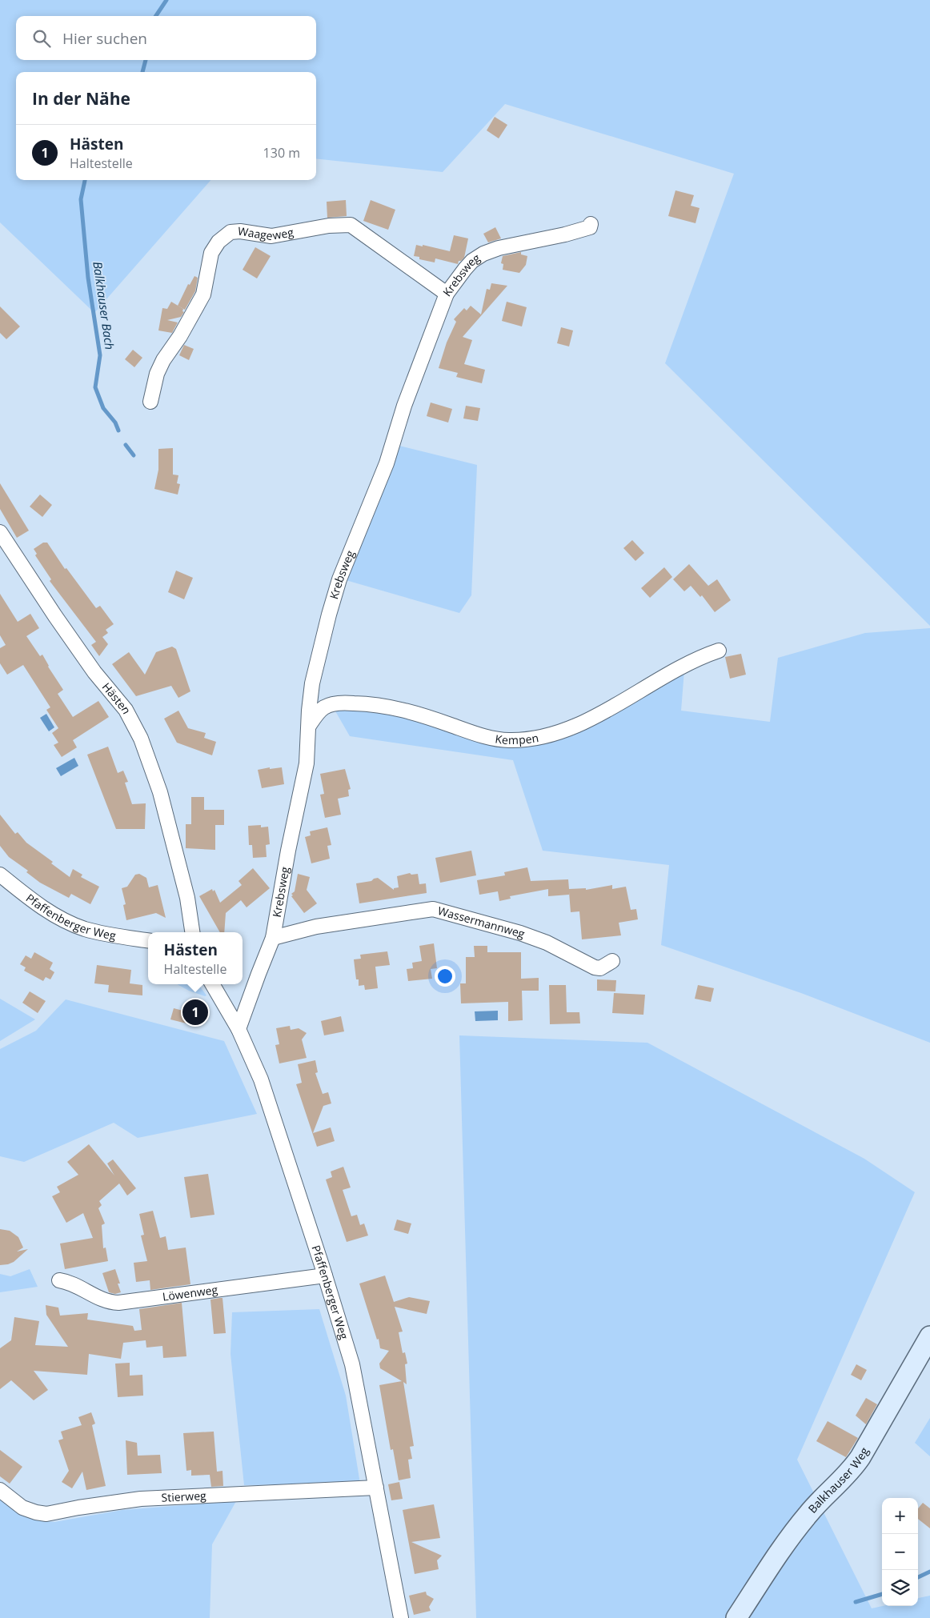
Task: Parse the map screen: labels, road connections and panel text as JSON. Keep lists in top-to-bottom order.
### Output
{
  "streets": {
    "main road": ["Balkhauser Weg"],
    "street": [
      "Waageweg",
      "Krebsweg",
      "Hästen",
      "Kempen",
      "Pfaffenberger Weg",
      "Wassermannweg",
      "Löwenweg",
      "Stierweg"
    ]
  },
  "crossings": [
    ["Waageweg", "Krebsweg"],
    ["Krebsweg", "Kempen"],
    ["Krebsweg", "Pfaffenberger Weg"],
    ["Krebsweg", "Wassermannweg"],
    ["Pfaffenberger Weg", "Löwenweg"],
    ["Pfaffenberger Weg", "Stierweg"]
  ],
  "water": ["Balkhauser Bach"],
  "page": {
    "search": "Hier suchen",
    "heading": "In der Nähe",
    "list": [
      {
        "mark": "1",
        "name": "Hästen",
        "note": "Haltestelle",
        "value": "130 m"
      }
    ],
    "popup": ["Hästen", "Haltestelle"],
    "pins": "1",
    "map_buttons": ["+", "−"]
  }
}
